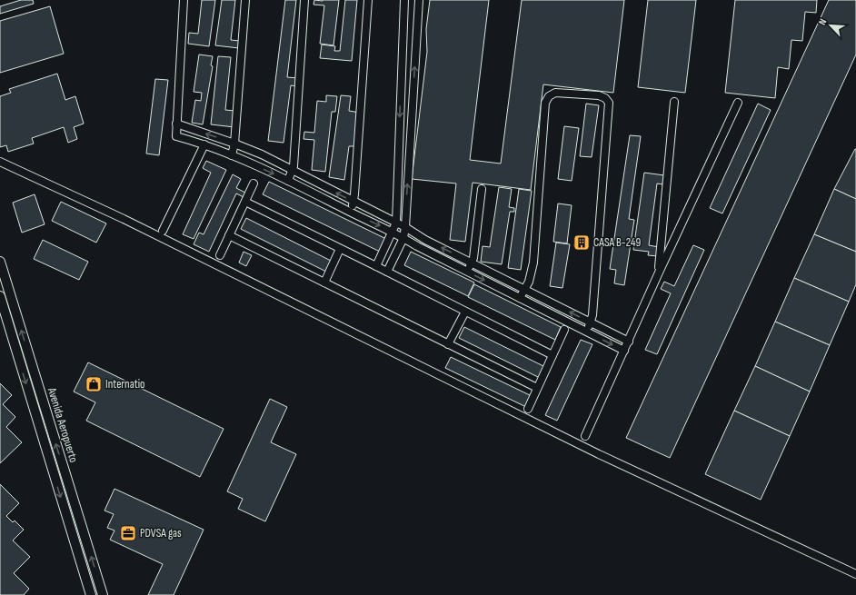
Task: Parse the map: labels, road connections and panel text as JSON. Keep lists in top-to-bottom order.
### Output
{
  "streets": {
    "street": ["Avenida Aeropuerto"]
  },
  "places": {
    "building": ["CASA B-249"],
    "shop": ["Internatio"],
    "office": ["PDVSA gas"]
  },
  "north": "top left"
}
